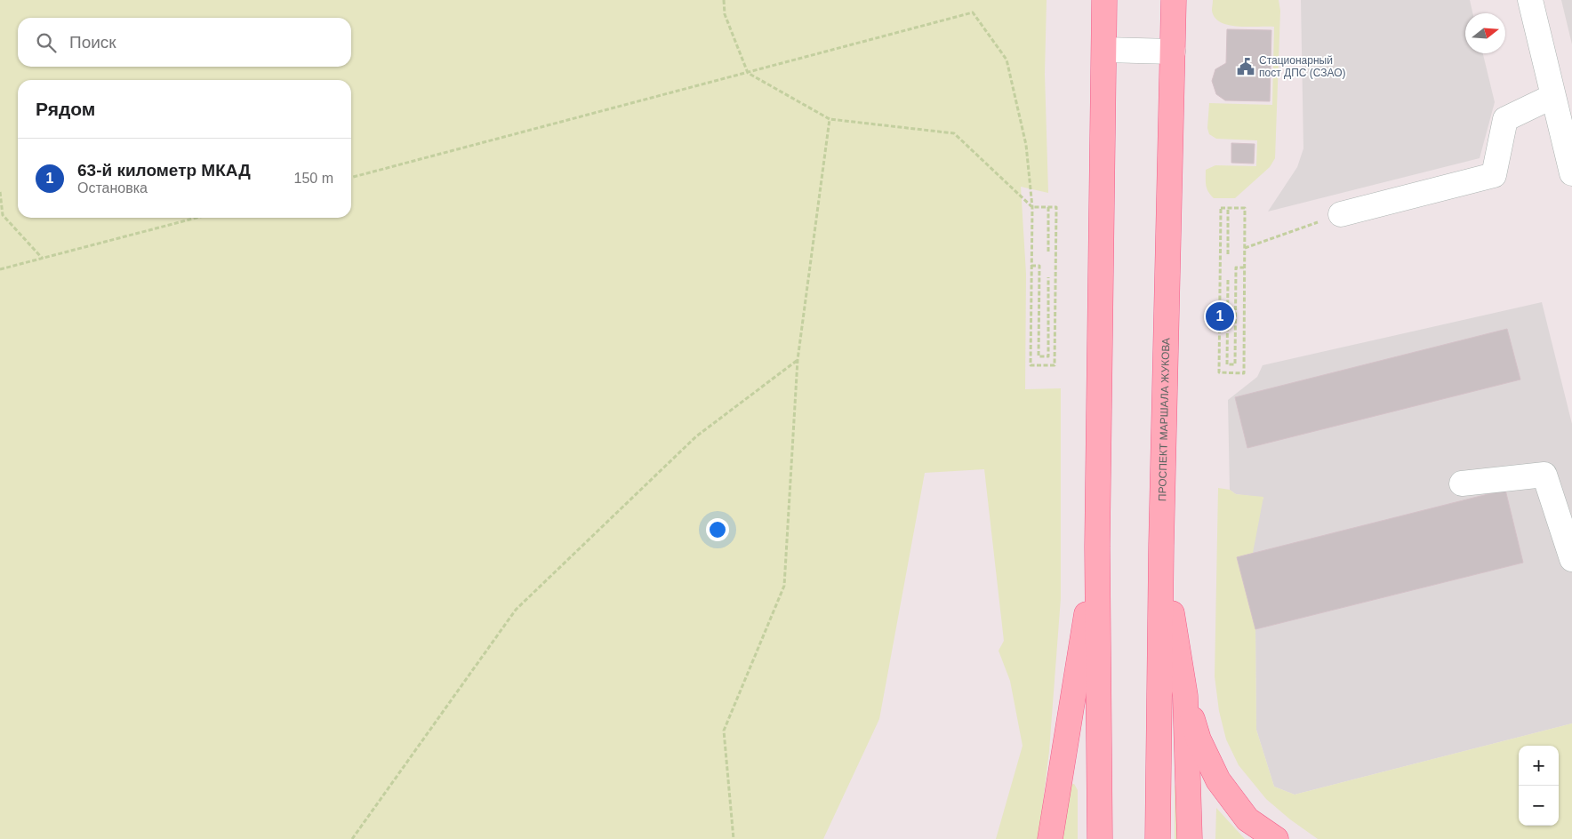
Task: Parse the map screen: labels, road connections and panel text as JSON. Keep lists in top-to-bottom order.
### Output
{
  "streets": {
    "main road": ["ПРОСПЕКТ МАРШАЛА ЖУКОВА"]
  },
  "places": {
    "public building": ["Стационарный пост ДПС (СЗАО)"]
  },
  "north": "right",
  "page": {
    "search": "Поиск",
    "heading": "Рядом",
    "list": [
      {
        "mark": "1",
        "name": "63-й километр МКАД",
        "note": "Остановка",
        "value": "150 m"
      }
    ],
    "pins": "1",
    "map_buttons": ["+", "−"]
  }
}
